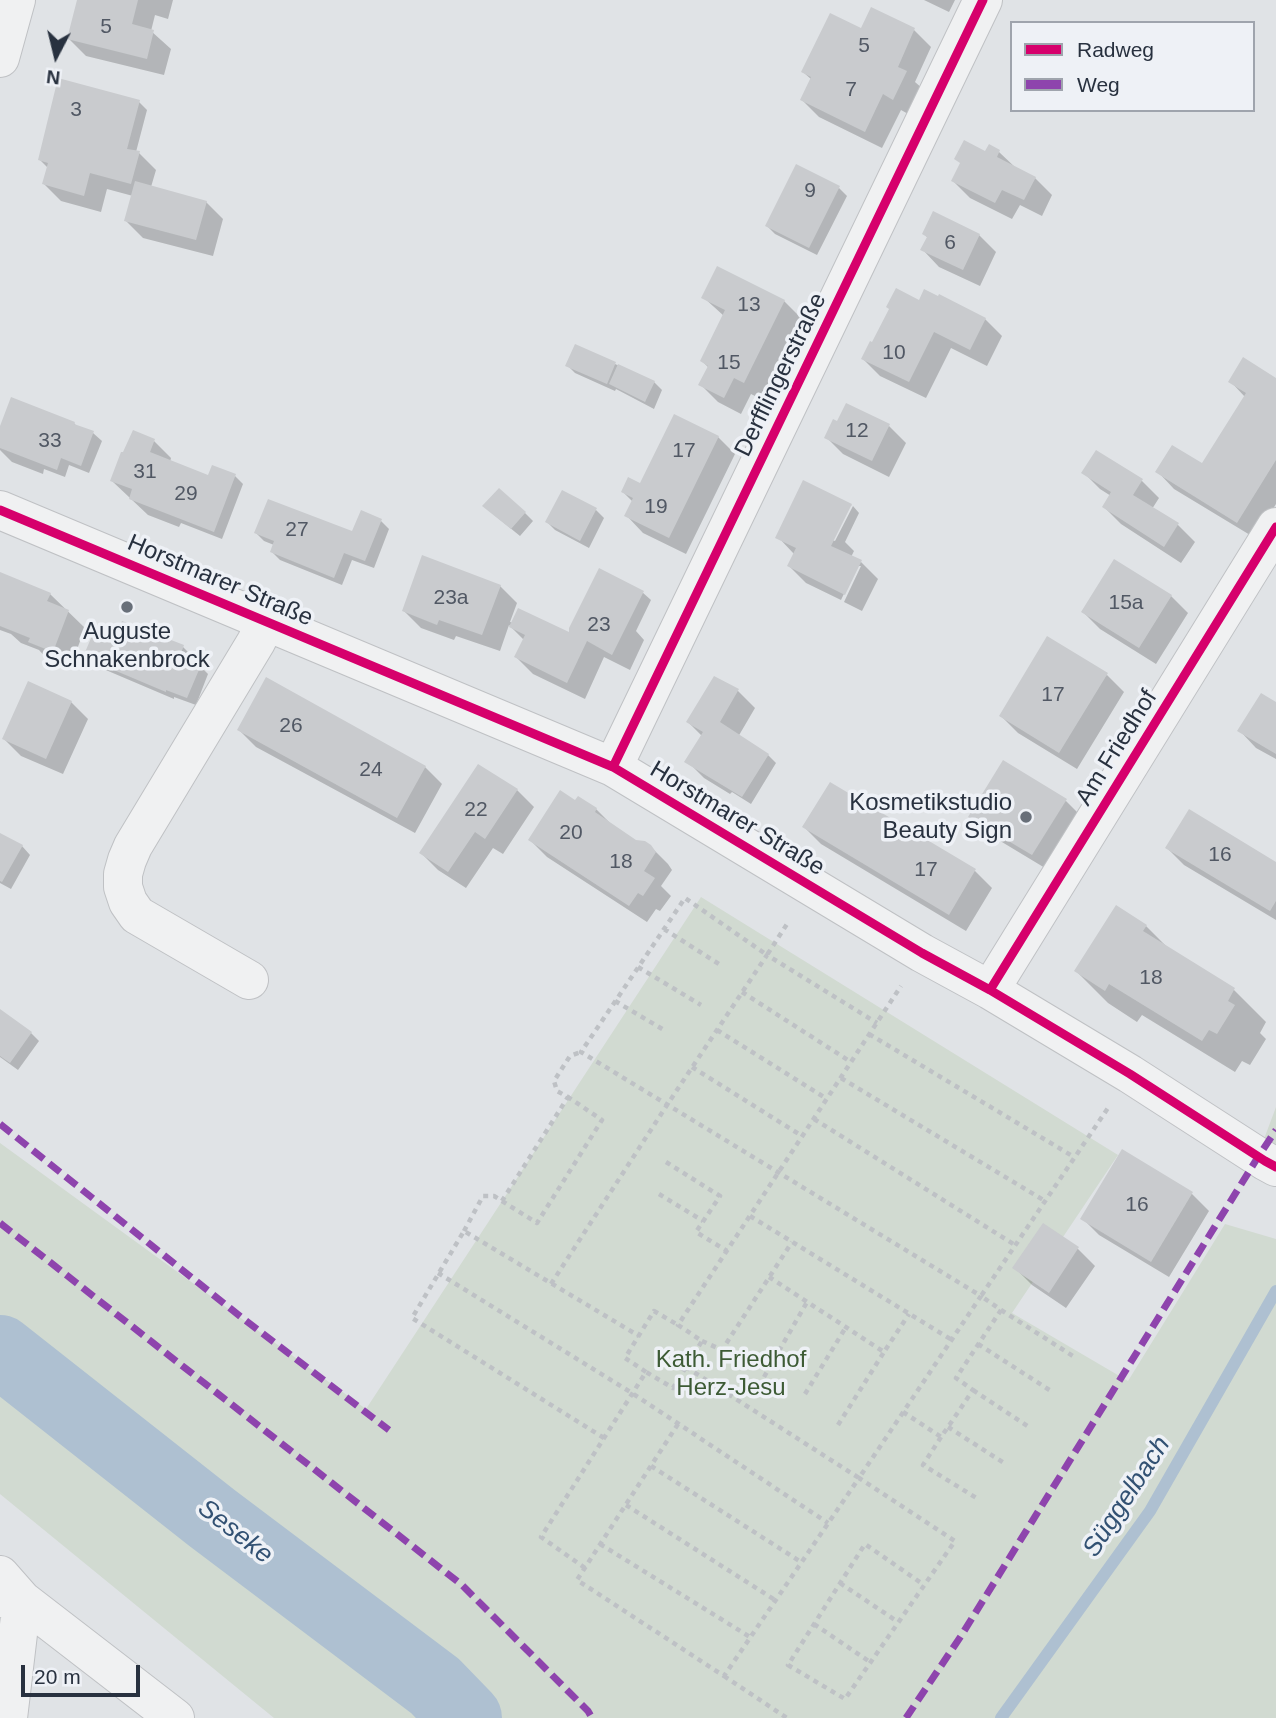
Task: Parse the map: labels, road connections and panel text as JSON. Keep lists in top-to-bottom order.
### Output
{
  "streets": {
    "street": ["Derfflingerstraße", "Horstmarer Straße", "Am Friedhof"]
  },
  "crossings": [
    ["Derfflingerstraße", "Horstmarer Straße"],
    ["Horstmarer Straße", "Am Friedhof"]
  ],
  "water": ["Süggelbach", "Seseke"],
  "parks": ["Kath. Friedhof Herz-Jesu"],
  "places": ["Auguste Schnakenbrock", "Kosmetikstudio Beauty Sign"],
  "house_numbers": [
    "5",
    "5",
    "7",
    "3",
    "9",
    "6",
    "13",
    "10",
    "15",
    "12",
    "33",
    "17",
    "31",
    "29",
    "19",
    "27",
    "23a",
    "15a",
    "23",
    "17",
    "26",
    "24",
    "22",
    "20",
    "16",
    "18",
    "17",
    "18",
    "16"
  ],
  "legend": ["Radweg", "Weg"],
  "scale_bar": "20 m",
  "north": "bottom"
}
